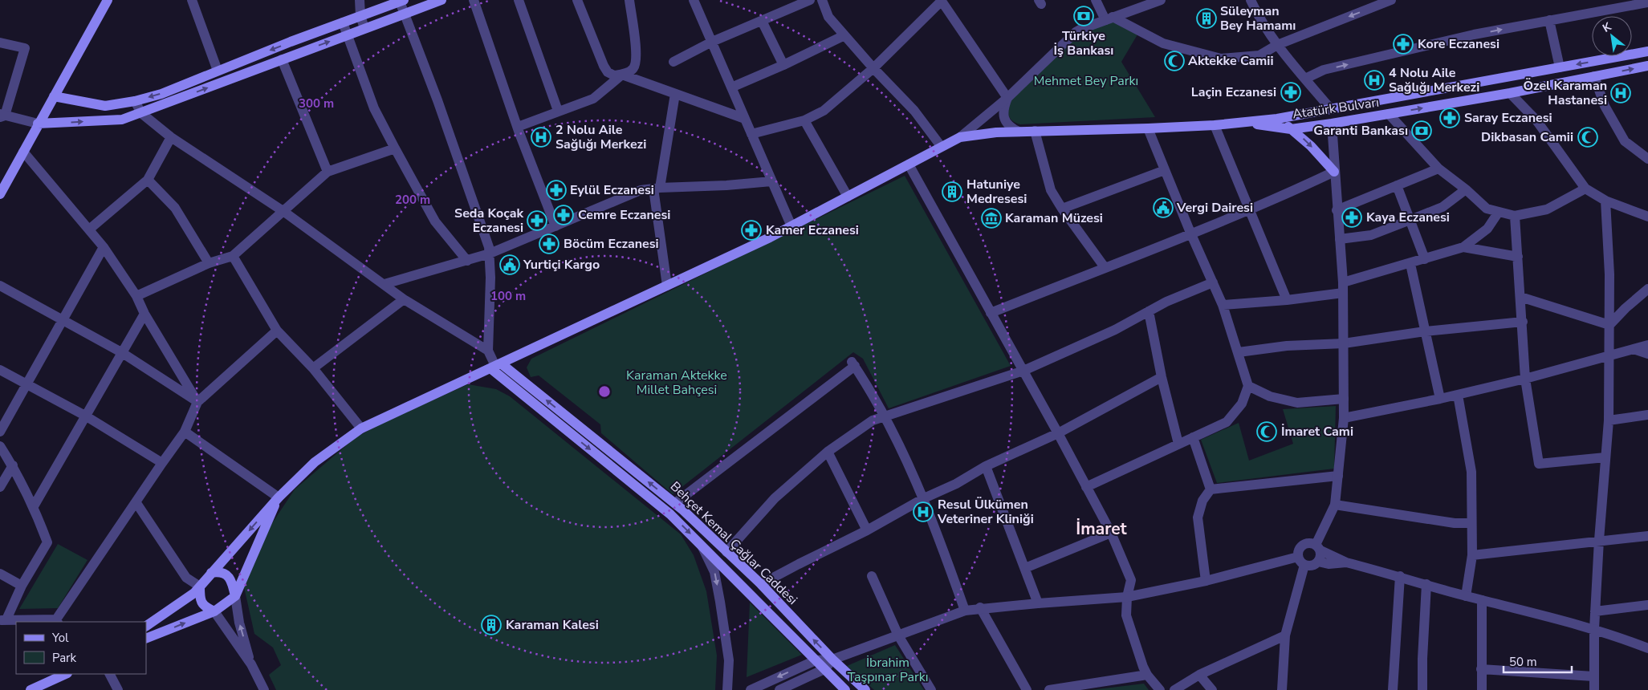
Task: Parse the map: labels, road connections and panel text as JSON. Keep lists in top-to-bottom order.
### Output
{
  "streets": {
    "main road": ["Atatürk Bulvarı", "Behçet Kemal Çağlar Caddesi"]
  },
  "districts": ["İmaret"],
  "parks": ["Mehmet Bey Parkı", "Karaman Aktekke Millet Bahçesi", "İbrahim Taşpınar Parkı"],
  "places": {
    "bank": ["Türkiye İş Bankası", "Garanti Bankası"],
    "building": ["Süleyman Bey Hamamı", "Hatuniye Medresesi", "Karaman Kalesi"],
    "pharmacy": [
      "Kore Eczanesi",
      "Laçin Eczanesi",
      "Saray Eczanesi",
      "Eylül Eczanesi",
      "Cemre Eczanesi",
      "Kaya Eczanesi",
      "Seda Koçak Eczanesi",
      "Kamer Eczanesi",
      "Böcüm Eczanesi"
    ],
    "mosque": ["Aktekke Camii", "Dikbasan Camii", "İmaret Cami"],
    "hospital": [
      "4 Nolu Aile Sağlığı Merkezi",
      "Özel Karaman Hastanesi",
      "2 Nolu Aile Sağlığı Merkezi",
      "Resul Ülkümen Veteriner Kliniği"
    ],
    "public building": ["Vergi Dairesi", "Yurtiçi Kargo"],
    "museum": ["Karaman Müzesi"]
  },
  "legend": ["Yol", "Park"],
  "scale_bar": "50 m",
  "north": "top left",
  "rings": ["300 m", "200 m", "100 m"]
}
